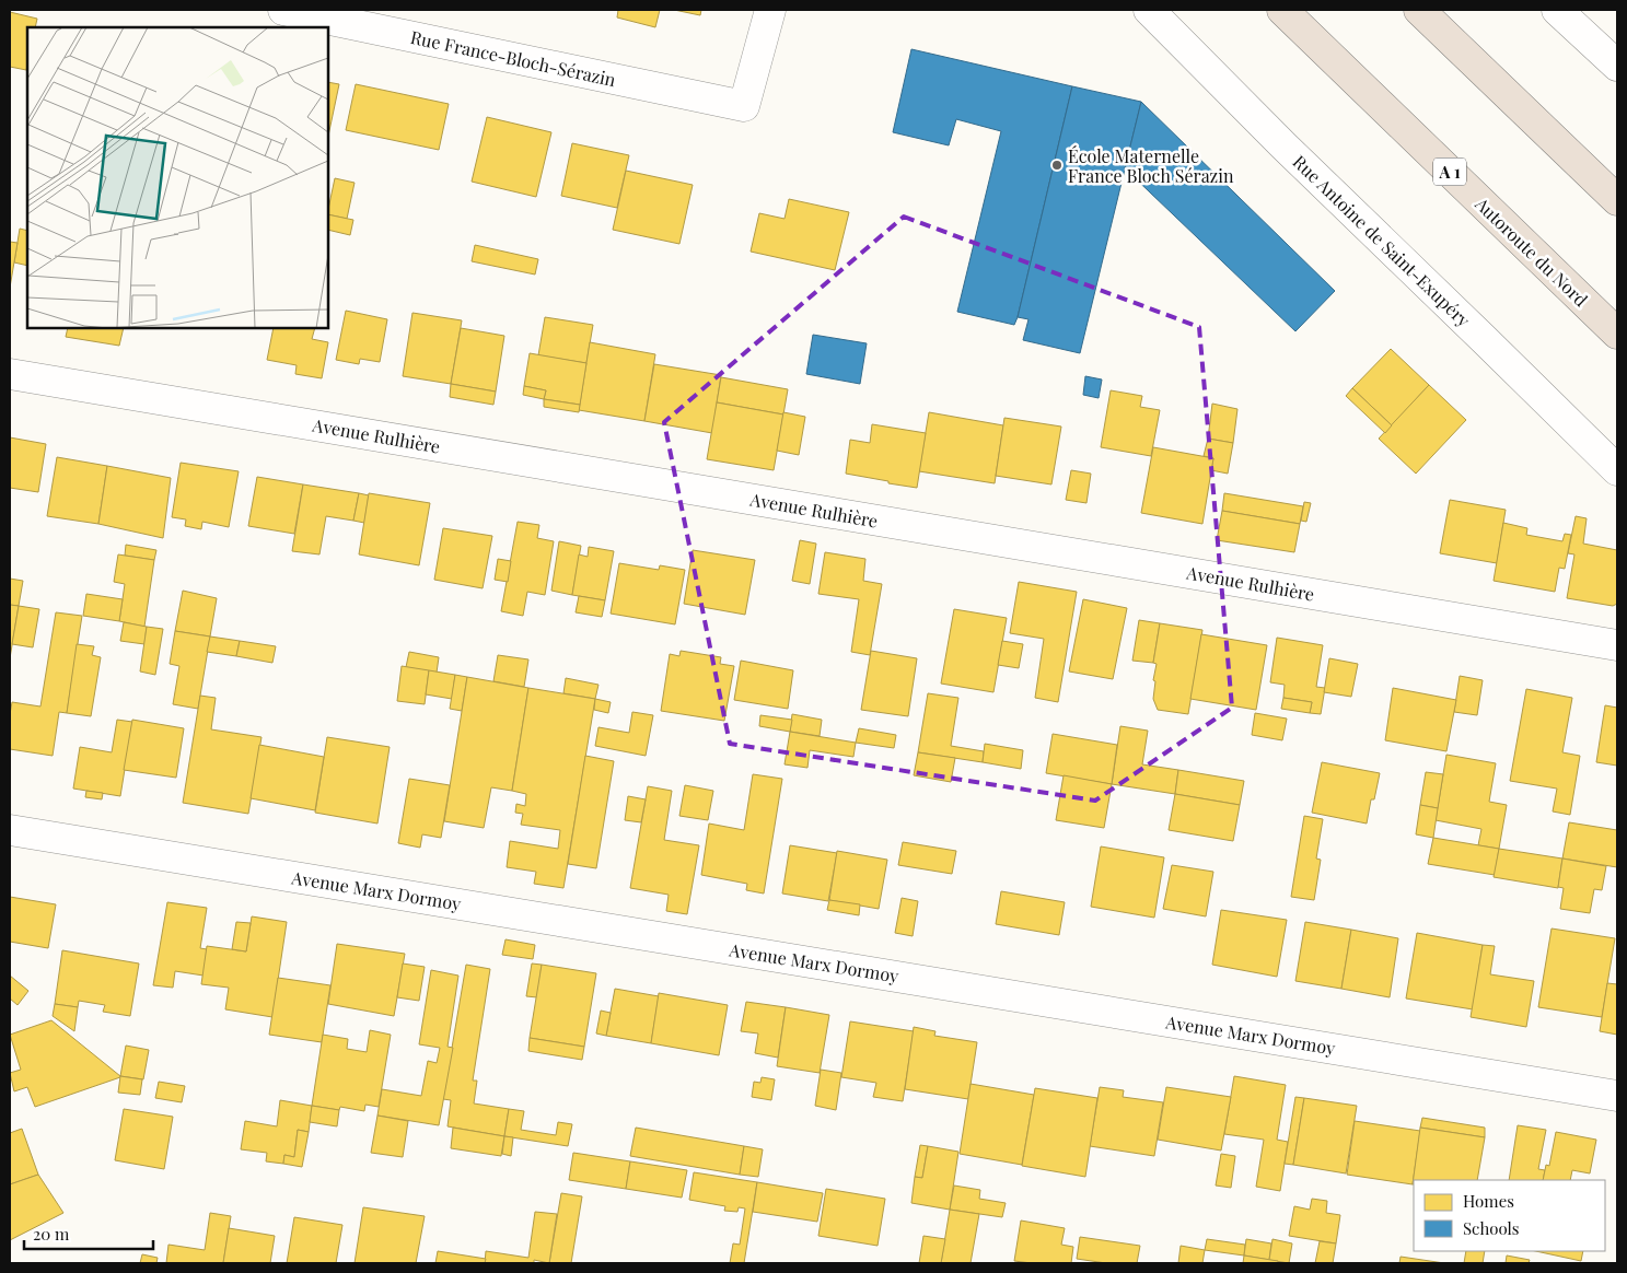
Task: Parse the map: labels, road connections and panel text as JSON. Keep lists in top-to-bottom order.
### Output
{
  "streets": {
    "highway": ["A 1", "Autoroute du Nord"],
    "street": [
      "Rue France-Bloch-Sérazin",
      "Rue Antoine de Saint-Exupéry",
      "Avenue Rulhière",
      "Avenue Marx Dormoy"
    ]
  },
  "places": ["École Maternelle France Bloch Sérazin"],
  "legend": ["Homes", "Schools"],
  "scale_bar": "20 m"
}
